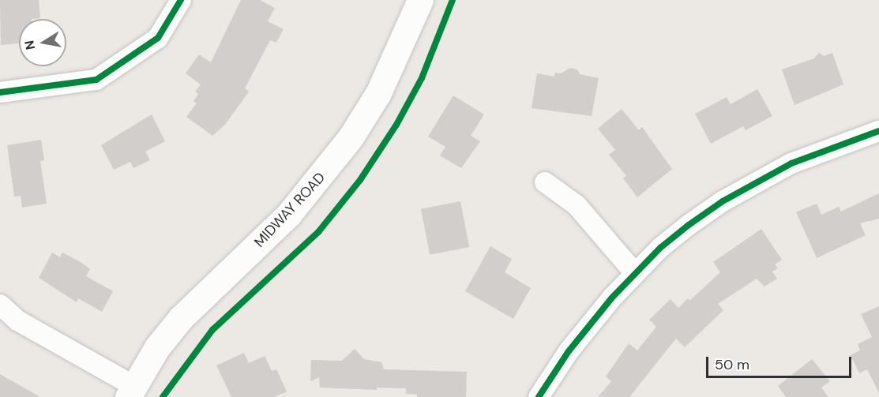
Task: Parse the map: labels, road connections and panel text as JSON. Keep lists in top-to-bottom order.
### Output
{
  "streets": {
    "main road": ["MIDWAY ROAD"]
  },
  "scale_bar": "50 m",
  "north": "left"
}
